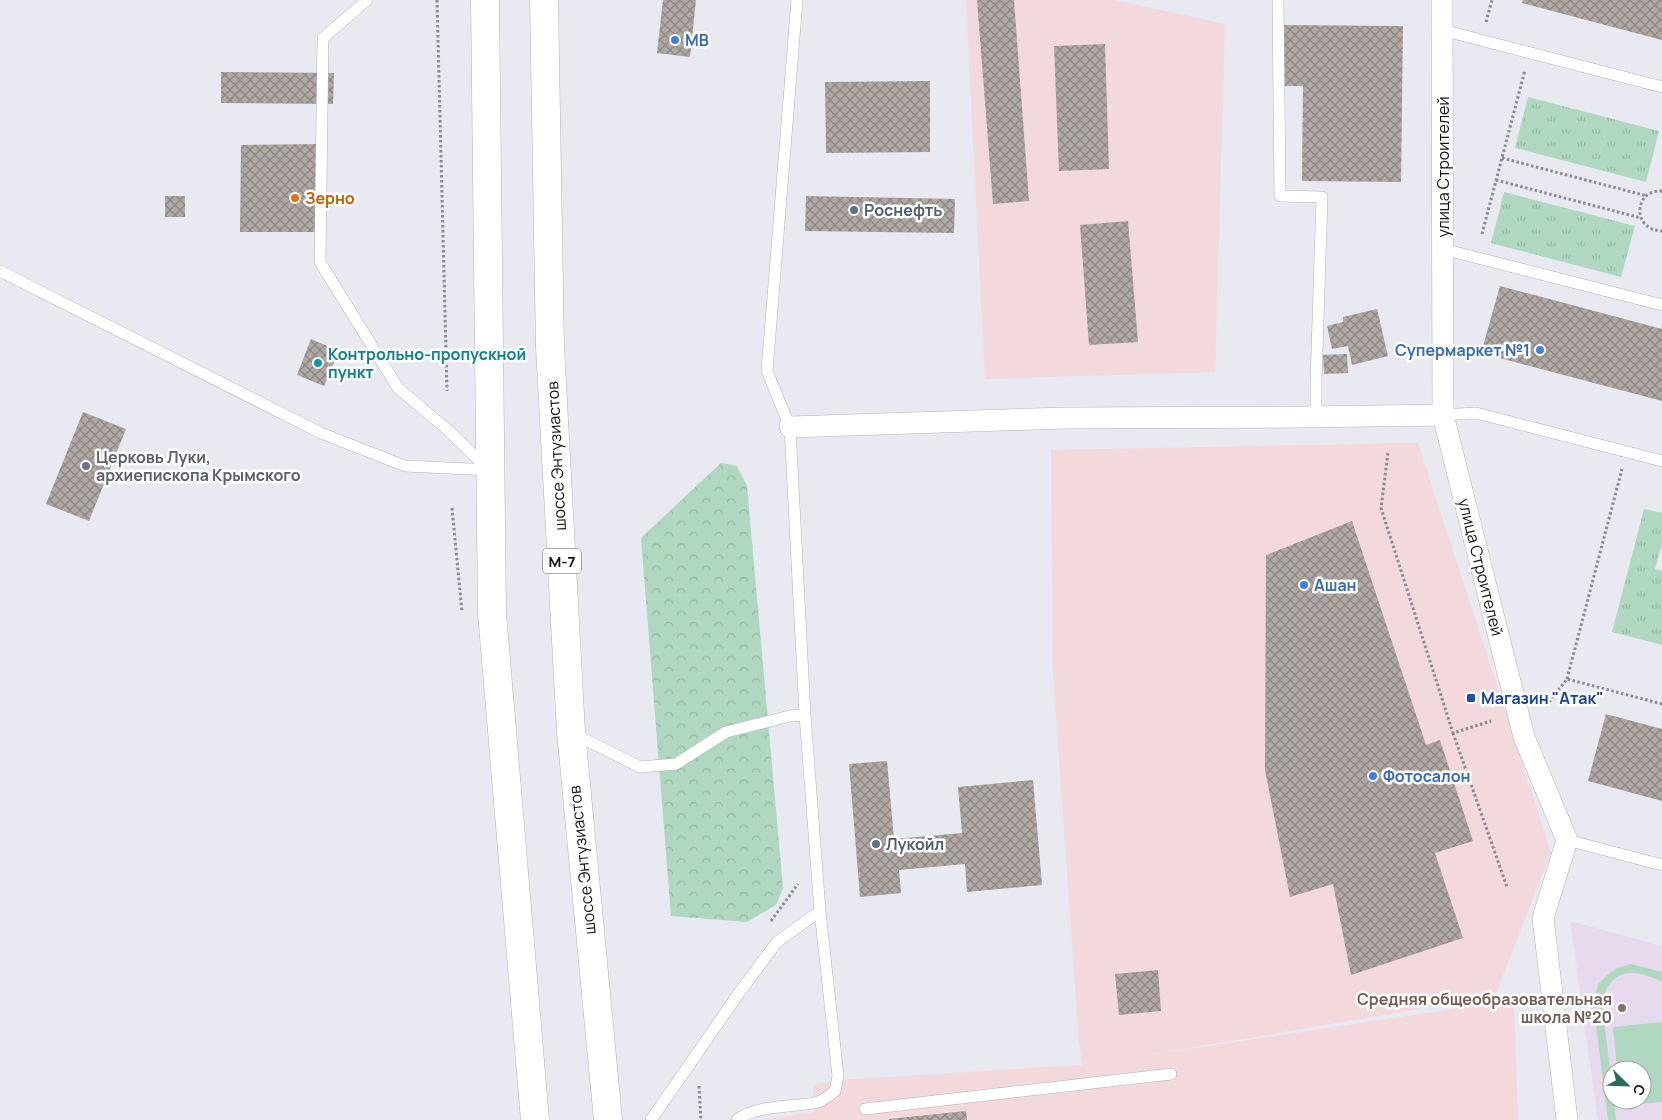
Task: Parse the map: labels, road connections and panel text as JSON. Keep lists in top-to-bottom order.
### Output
{
  "streets": {
    "highway": ["шоссе Энтузиастов", "М-7"],
    "street": ["улица Строителей"]
  },
  "places": {
    "other": [
      "MB",
      "Зерно",
      "Роснефть",
      "Супермаркет №1",
      "Контрольно-пропускной пункт",
      "Церковь Луки, архиепископа Крымского",
      "Ашан",
      "Фотосалон",
      "Лукойл",
      "Средняя общеобразовательная школа №20"
    ],
    "transit": ["Магазин \"Атак\""]
  },
  "north": "bottom right"
}
